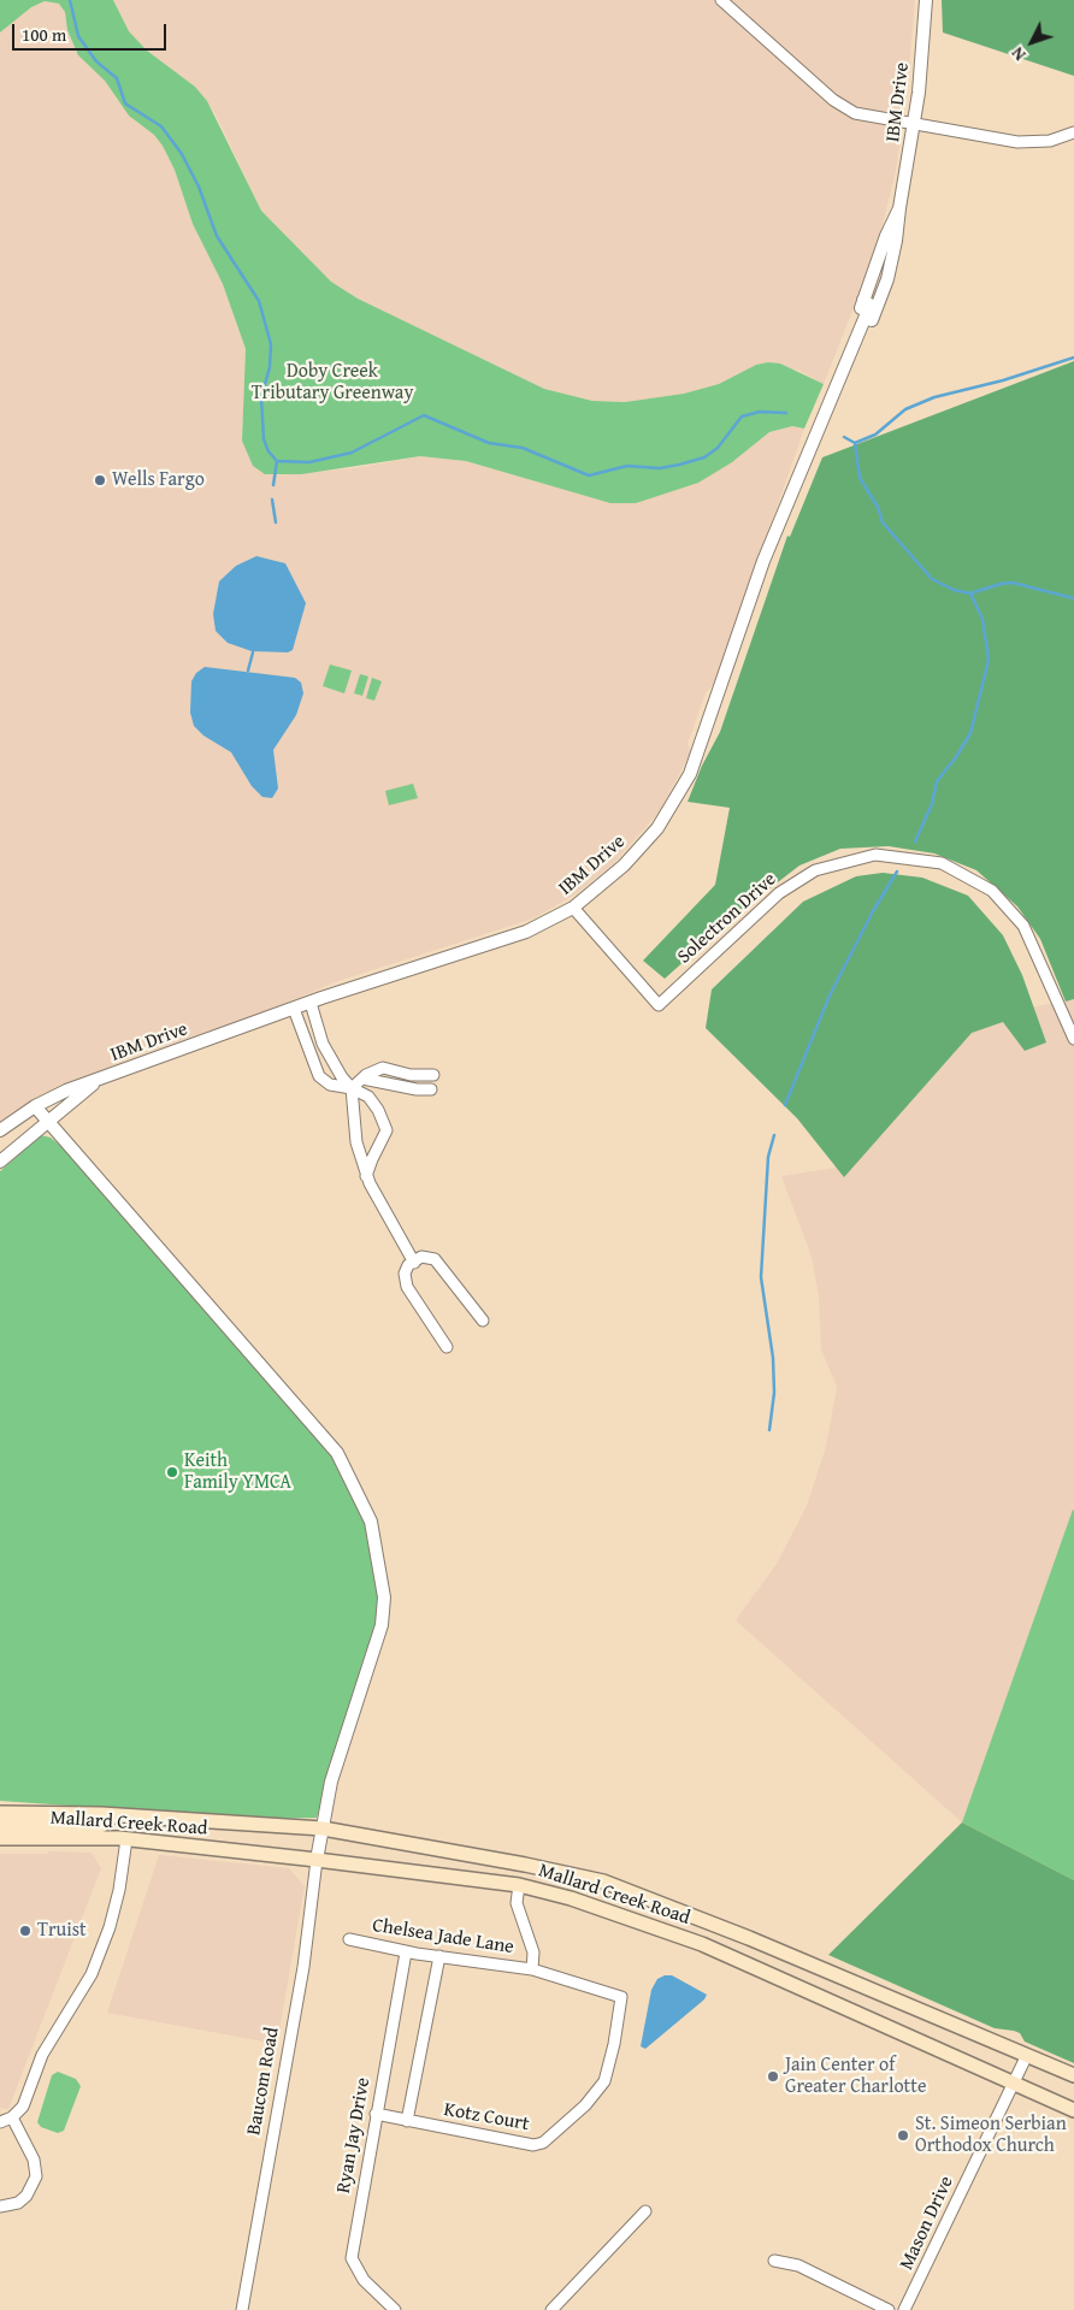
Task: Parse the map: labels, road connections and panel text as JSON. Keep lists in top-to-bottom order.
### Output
{
  "streets": {
    "main road": ["Mallard Creek Road"],
    "street": [
      "IBM Drive",
      "Solectron Drive",
      "Chelsea Jade Lane",
      "Baucom Road",
      "Kotz Court",
      "Ryan Jay Drive",
      "Mason Drive"
    ]
  },
  "crossings": [
    ["IBM Drive", "Solectron Drive"],
    ["Mallard Creek Road", "Baucom Road"],
    ["Mallard Creek Road", "Mason Drive"],
    ["Chelsea Jade Lane", "Kotz Court"],
    ["Chelsea Jade Lane", "Ryan Jay Drive"],
    ["Kotz Court", "Ryan Jay Drive"]
  ],
  "parks": ["Doby Creek Tributary Greenway"],
  "places": [
    "Wells Fargo",
    "Keith Family YMCA",
    "Truist",
    "Jain Center of Greater Charlotte",
    "St. Simeon Serbian Orthodox Church"
  ],
  "scale_bar": "100 m",
  "north": "bottom left"
}
